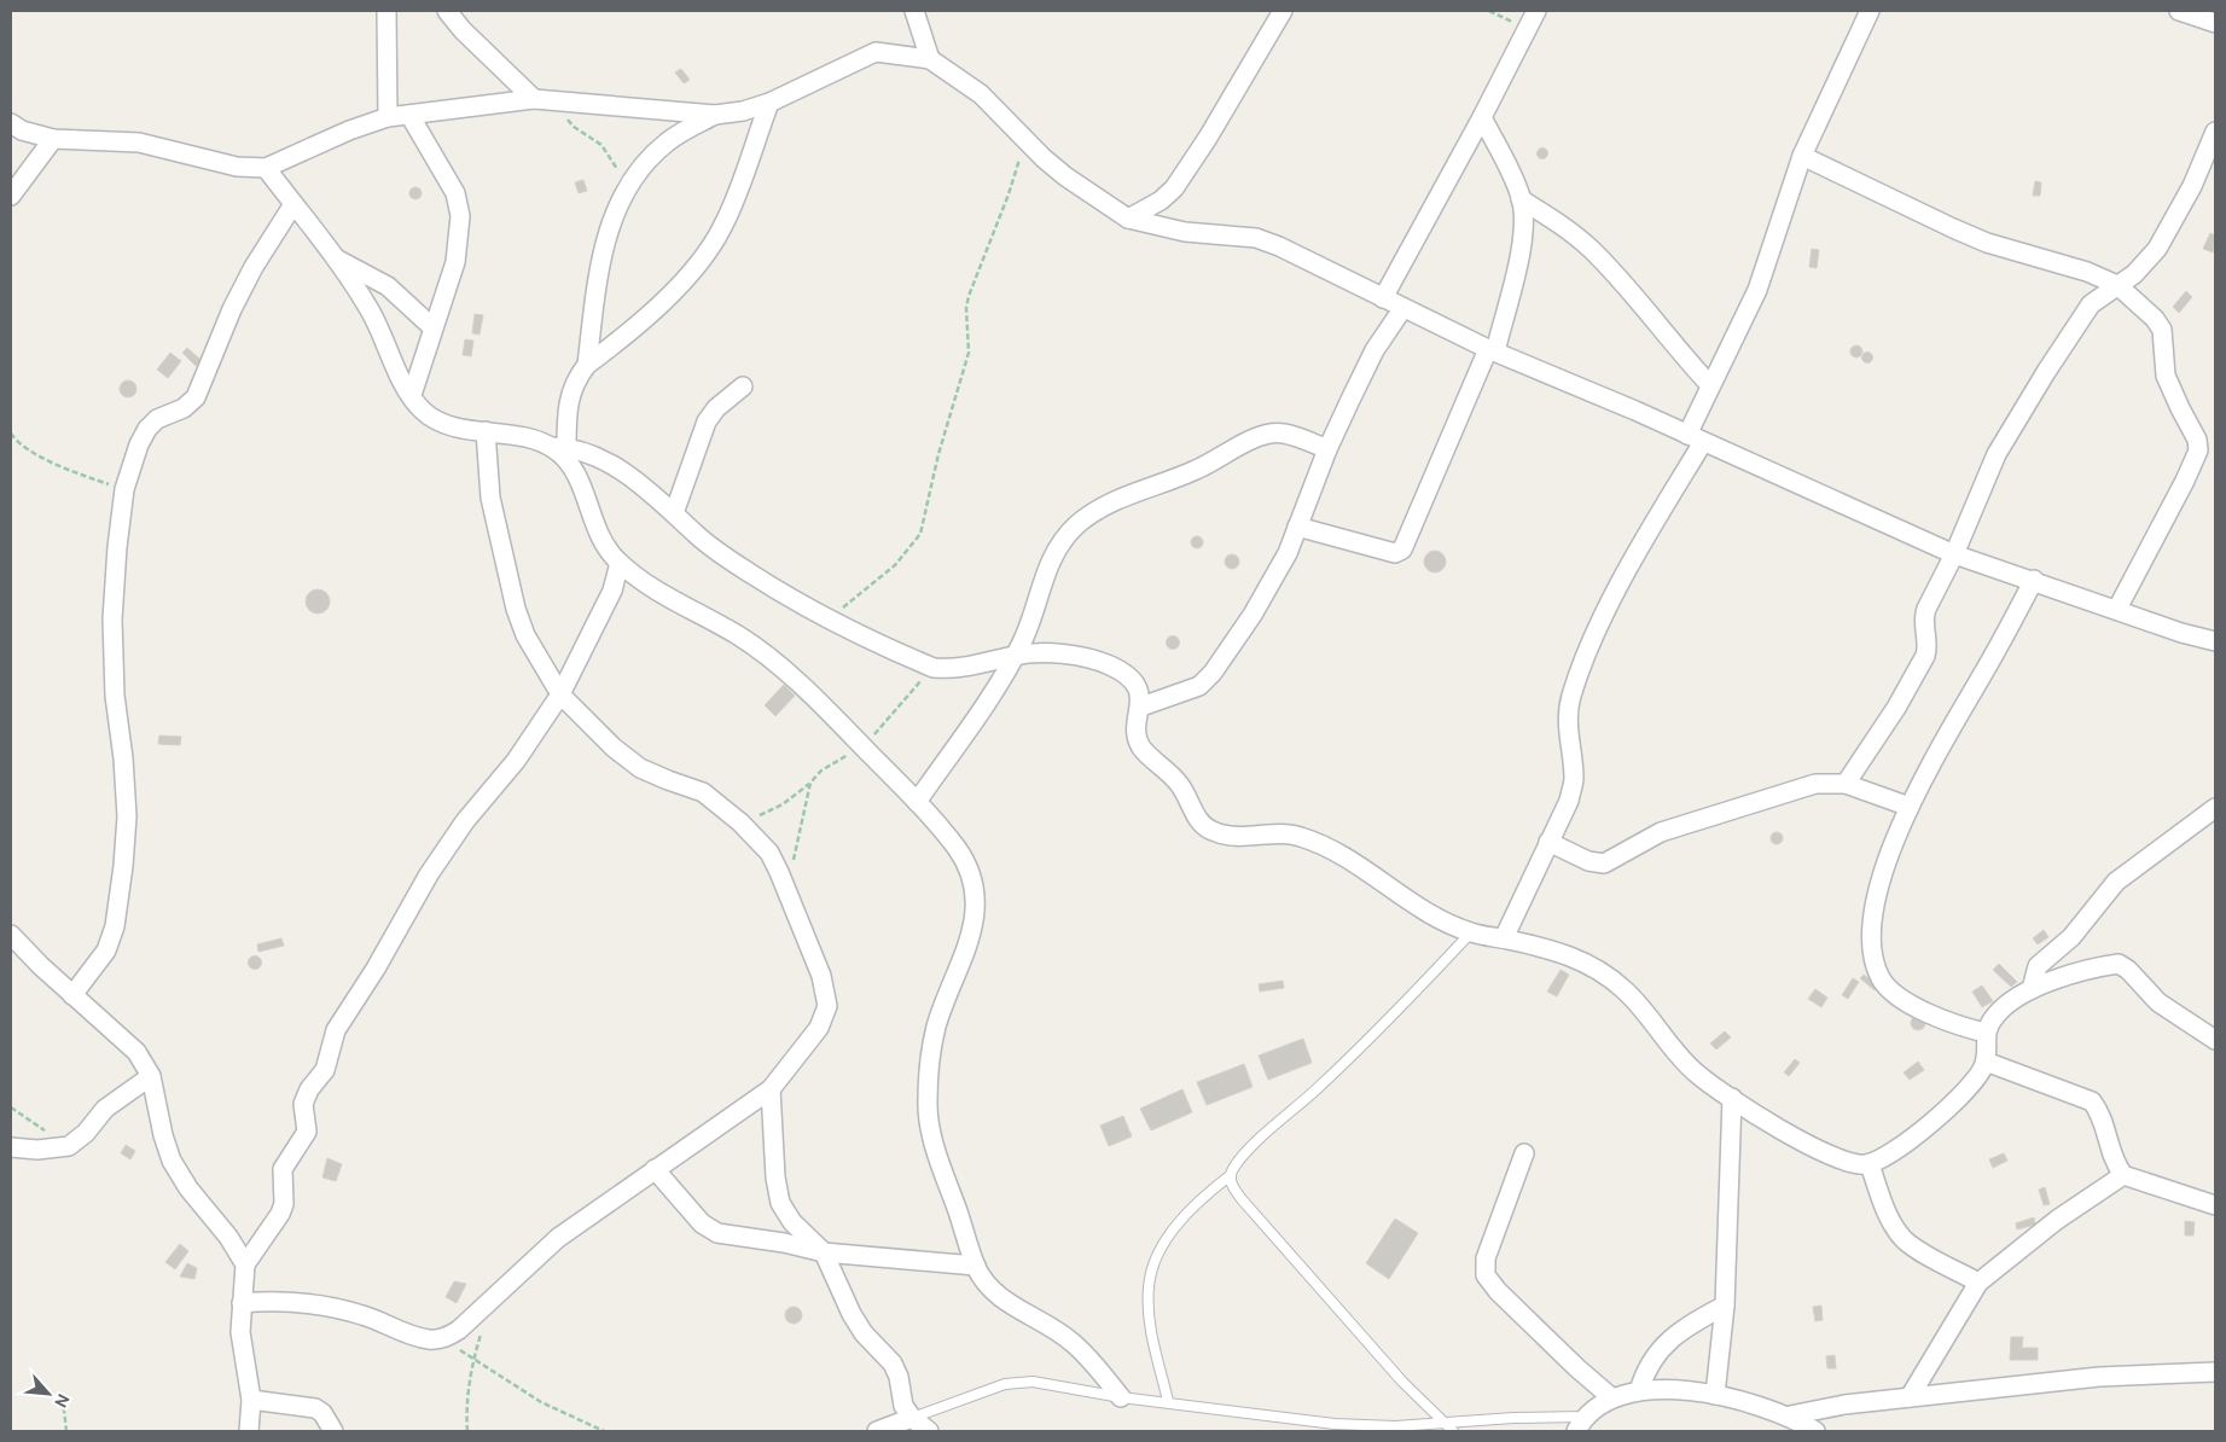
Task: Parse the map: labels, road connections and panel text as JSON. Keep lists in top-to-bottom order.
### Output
{
  "north": "bottom right"
}
